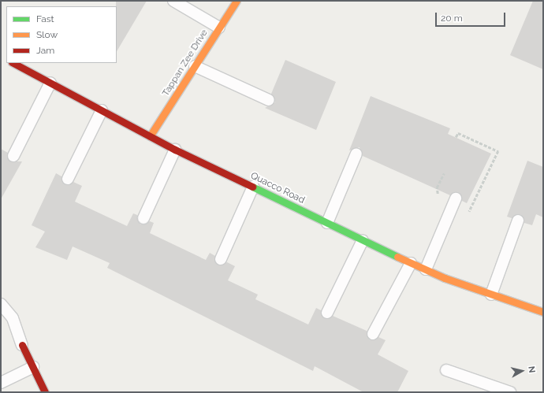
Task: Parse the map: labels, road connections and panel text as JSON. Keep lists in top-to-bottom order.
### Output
{
  "streets": {
    "street": ["Tappan Zee Drive", "Quacco Road"]
  },
  "crossings": [
    ["Tappan Zee Drive", "Quacco Road"]
  ],
  "legend": ["Fast", "Slow", "Jam"],
  "scale_bar": "20 m",
  "north": "right"
}
